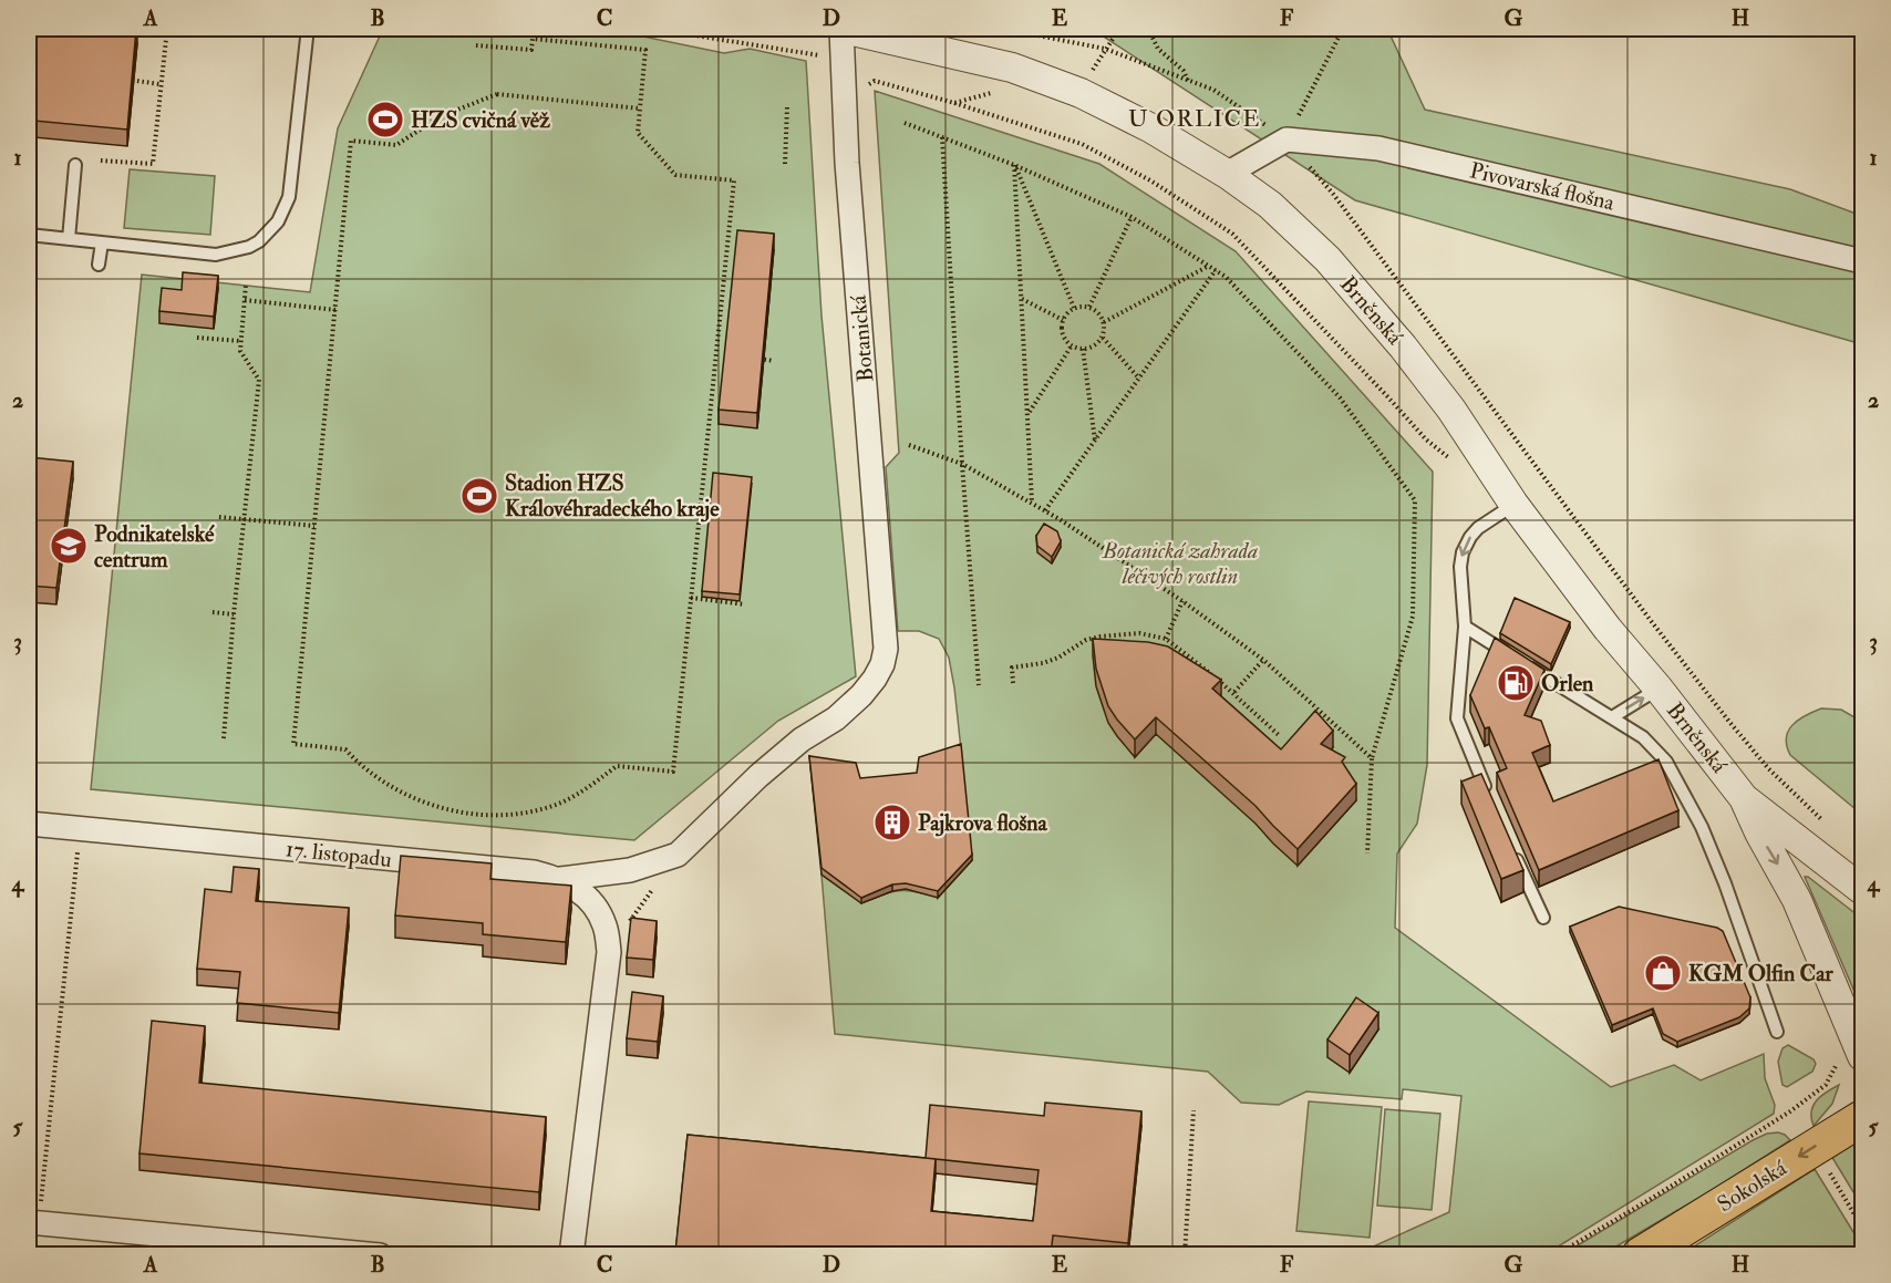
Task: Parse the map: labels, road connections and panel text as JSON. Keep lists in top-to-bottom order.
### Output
{
  "streets": {
    "main road": ["Sokolská"],
    "street": [
      "Pivovarská flošna",
      "Brněnská",
      "Botanická",
      "17. listopadu"
    ]
  },
  "crossings": [
    ["Brněnská", "Botanická"]
  ],
  "one_way": ["Sokolská"],
  "districts": ["U ORLICE"],
  "parks": ["Botanická zahrada léčivých rostlin"],
  "places": {
    "sports": ["HZS cvičná věž", "Stadion HZS Královéhradeckého kraje"],
    "school or university": ["Podnikatelské centrum"],
    "fuel station": ["Orlen"],
    "building": ["Pajkrova flošna"],
    "shop": ["KGM Olfin Car"]
  },
  "grid": {
    "columns": [
      "A",
      "B",
      "C",
      "D",
      "E",
      "F",
      "G",
      "H"
    ],
    "rows": [
      "1",
      "2",
      "3",
      "4",
      "5"
    ]
  }
}
